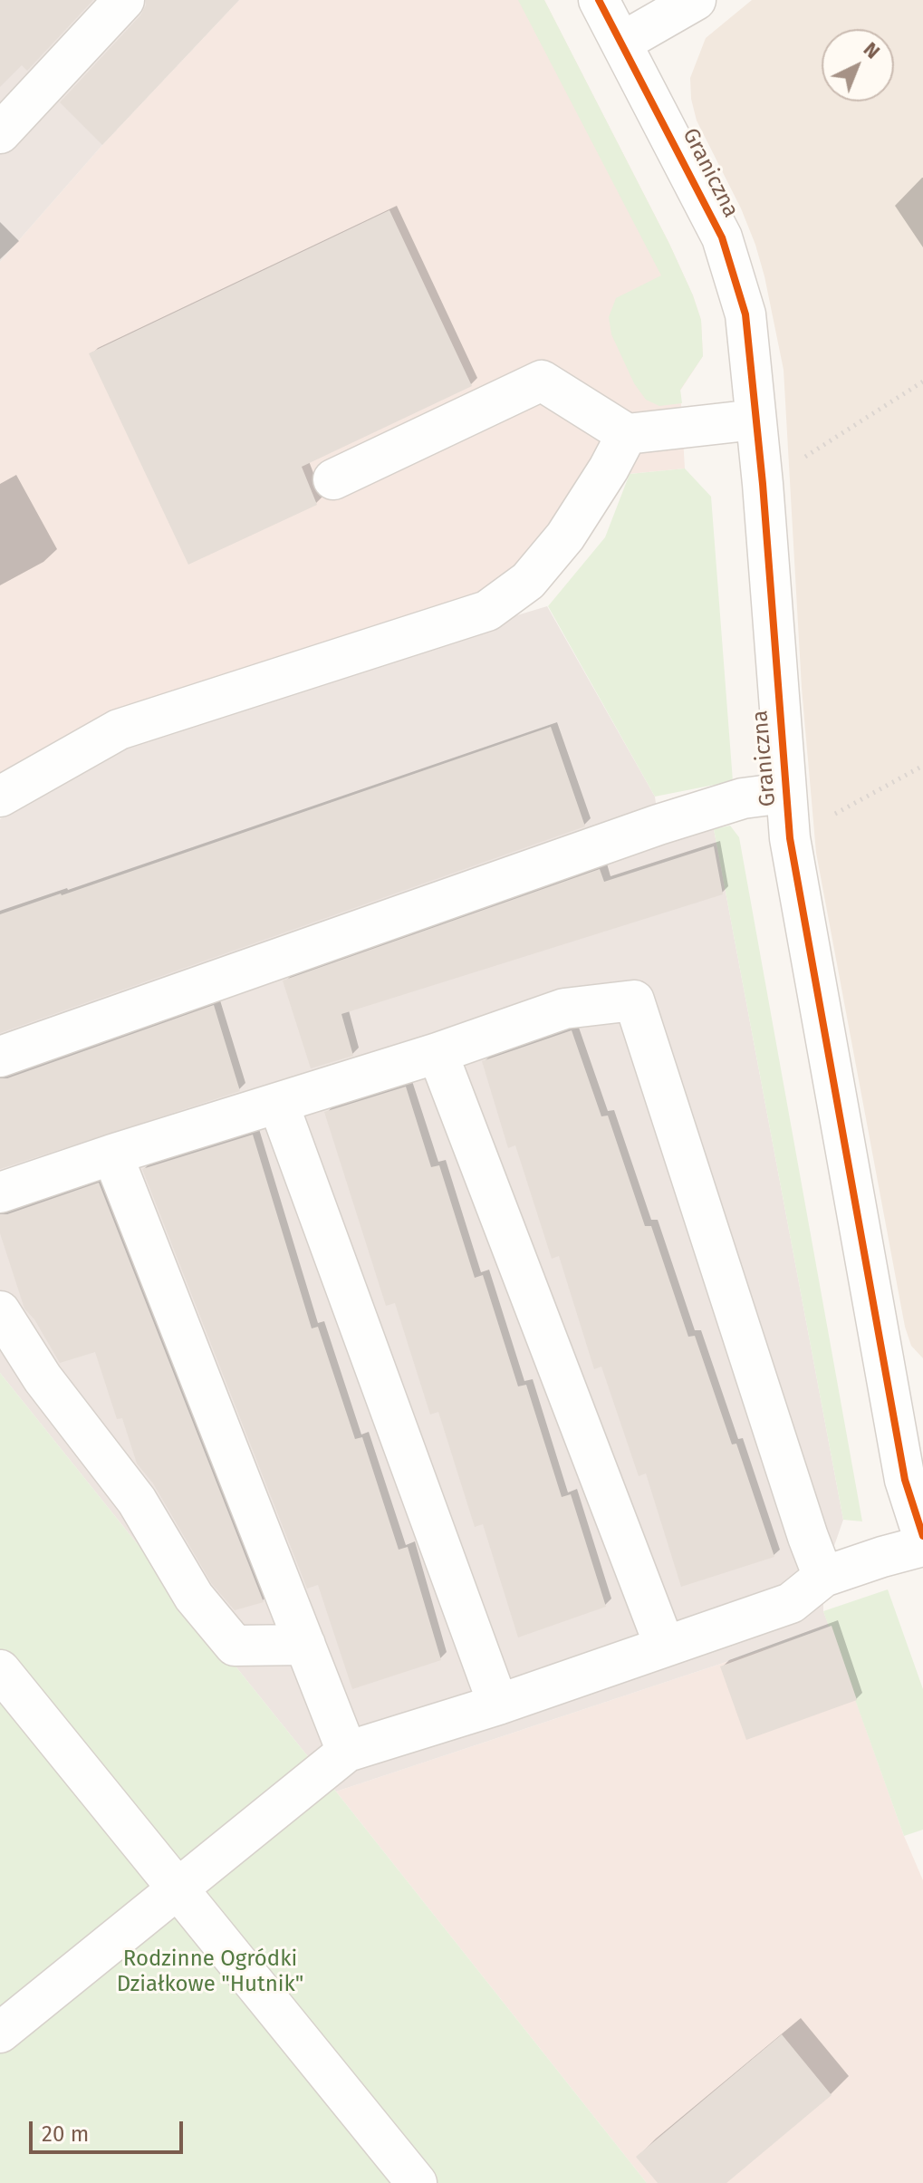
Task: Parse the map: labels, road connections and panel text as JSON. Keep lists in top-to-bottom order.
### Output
{
  "streets": {
    "street": ["Graniczna"]
  },
  "parks": ["Rodzinne Ogródki Działkowe \"Hutnik\""],
  "scale_bar": "20 m",
  "north": "top right"
}
